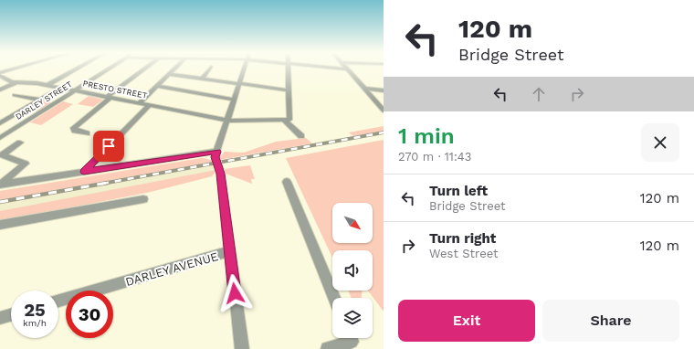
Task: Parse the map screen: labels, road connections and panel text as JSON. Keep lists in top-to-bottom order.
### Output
{
  "streets": {
    "street": ["PRESTO STREET", "DARLEY STREET", "DARLEY AVENUE"]
  },
  "crossings": [
    ["PRESTO STREET", "DARLEY STREET"]
  ],
  "north": "bottom right",
  "page": {
    "turn": ["120 m", "Bridge Street"],
    "heading": ["1 min", "270 m · 11:43"],
    "list": [
      {
        "name": "Turn left",
        "note": "Bridge Street",
        "value": "120 m"
      },
      {
        "name": "Turn right",
        "note": "West Street",
        "value": "120 m"
      }
    ],
    "speed": "25 km/h",
    "limit": "30",
    "buttons": ["Exit", "Share"]
  }
}
